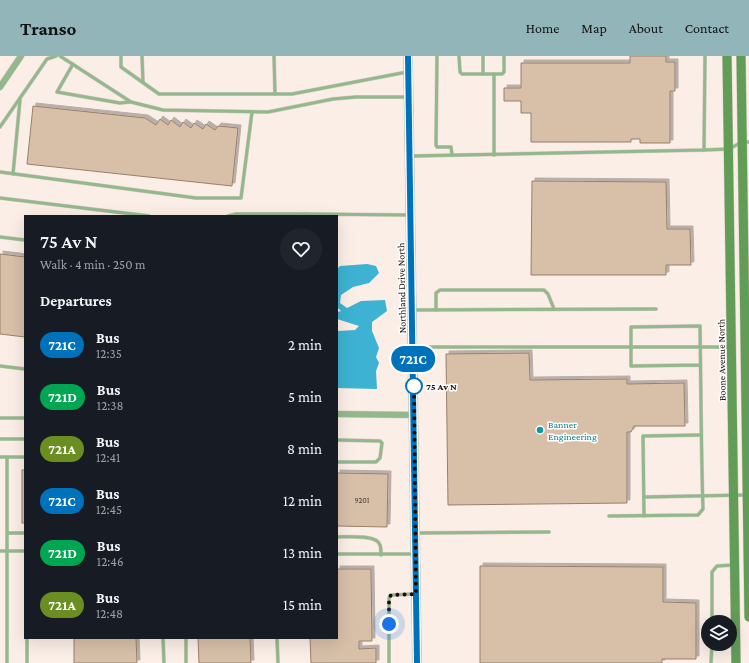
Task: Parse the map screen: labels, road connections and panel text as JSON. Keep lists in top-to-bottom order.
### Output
{
  "streets": {
    "street": ["Northland Drive North", "Boone Avenue North"]
  },
  "places": ["75 Av N", "Banner Engineering"],
  "lines": ["bus line 721C"],
  "house_numbers": ["9201"],
  "page": {
    "header": "Transo",
    "nav": [
      "Home",
      "Map",
      "About",
      "Contact"
    ],
    "on_map": "721C",
    "heading": [
      ["75 Av N", "Walk · 4 min · 250 m"],
      "Departures"
    ],
    "list": [
      {
        "mark": "721C",
        "name": "Bus",
        "note": "12:35",
        "value": "2 min"
      },
      {
        "mark": "721D",
        "name": "Bus",
        "note": "12:38",
        "value": "5 min"
      },
      {
        "mark": "721A",
        "name": "Bus",
        "note": "12:41",
        "value": "8 min"
      },
      {
        "mark": "721C",
        "name": "Bus",
        "note": "12:45",
        "value": "12 min"
      },
      {
        "mark": "721D",
        "name": "Bus",
        "note": "12:46",
        "value": "13 min"
      },
      {
        "mark": "721A",
        "name": "Bus",
        "note": "12:48",
        "value": "15 min"
      }
    ]
  }
}
